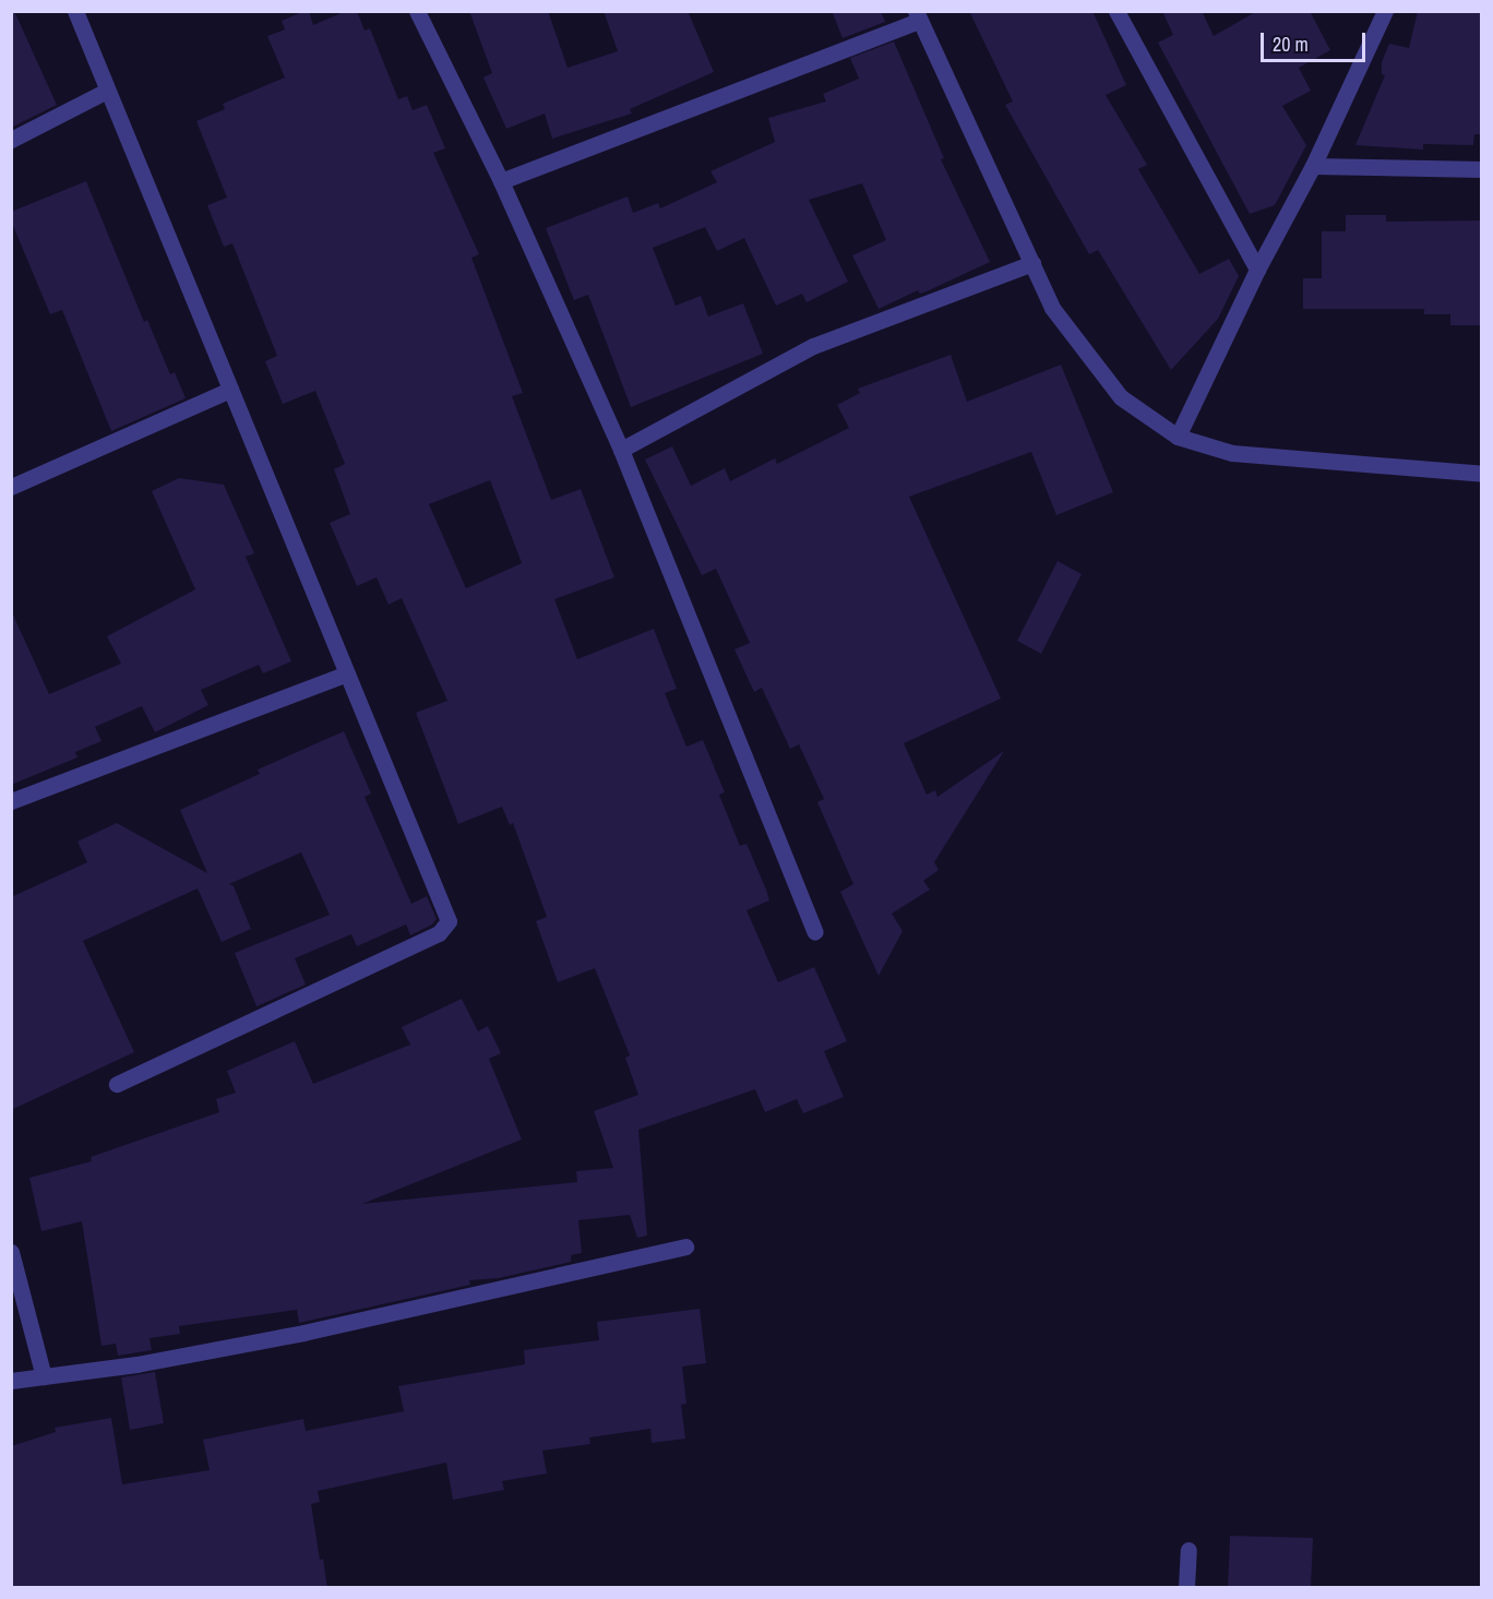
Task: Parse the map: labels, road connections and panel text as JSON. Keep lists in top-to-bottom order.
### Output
{
  "scale_bar": "20 m"
}
